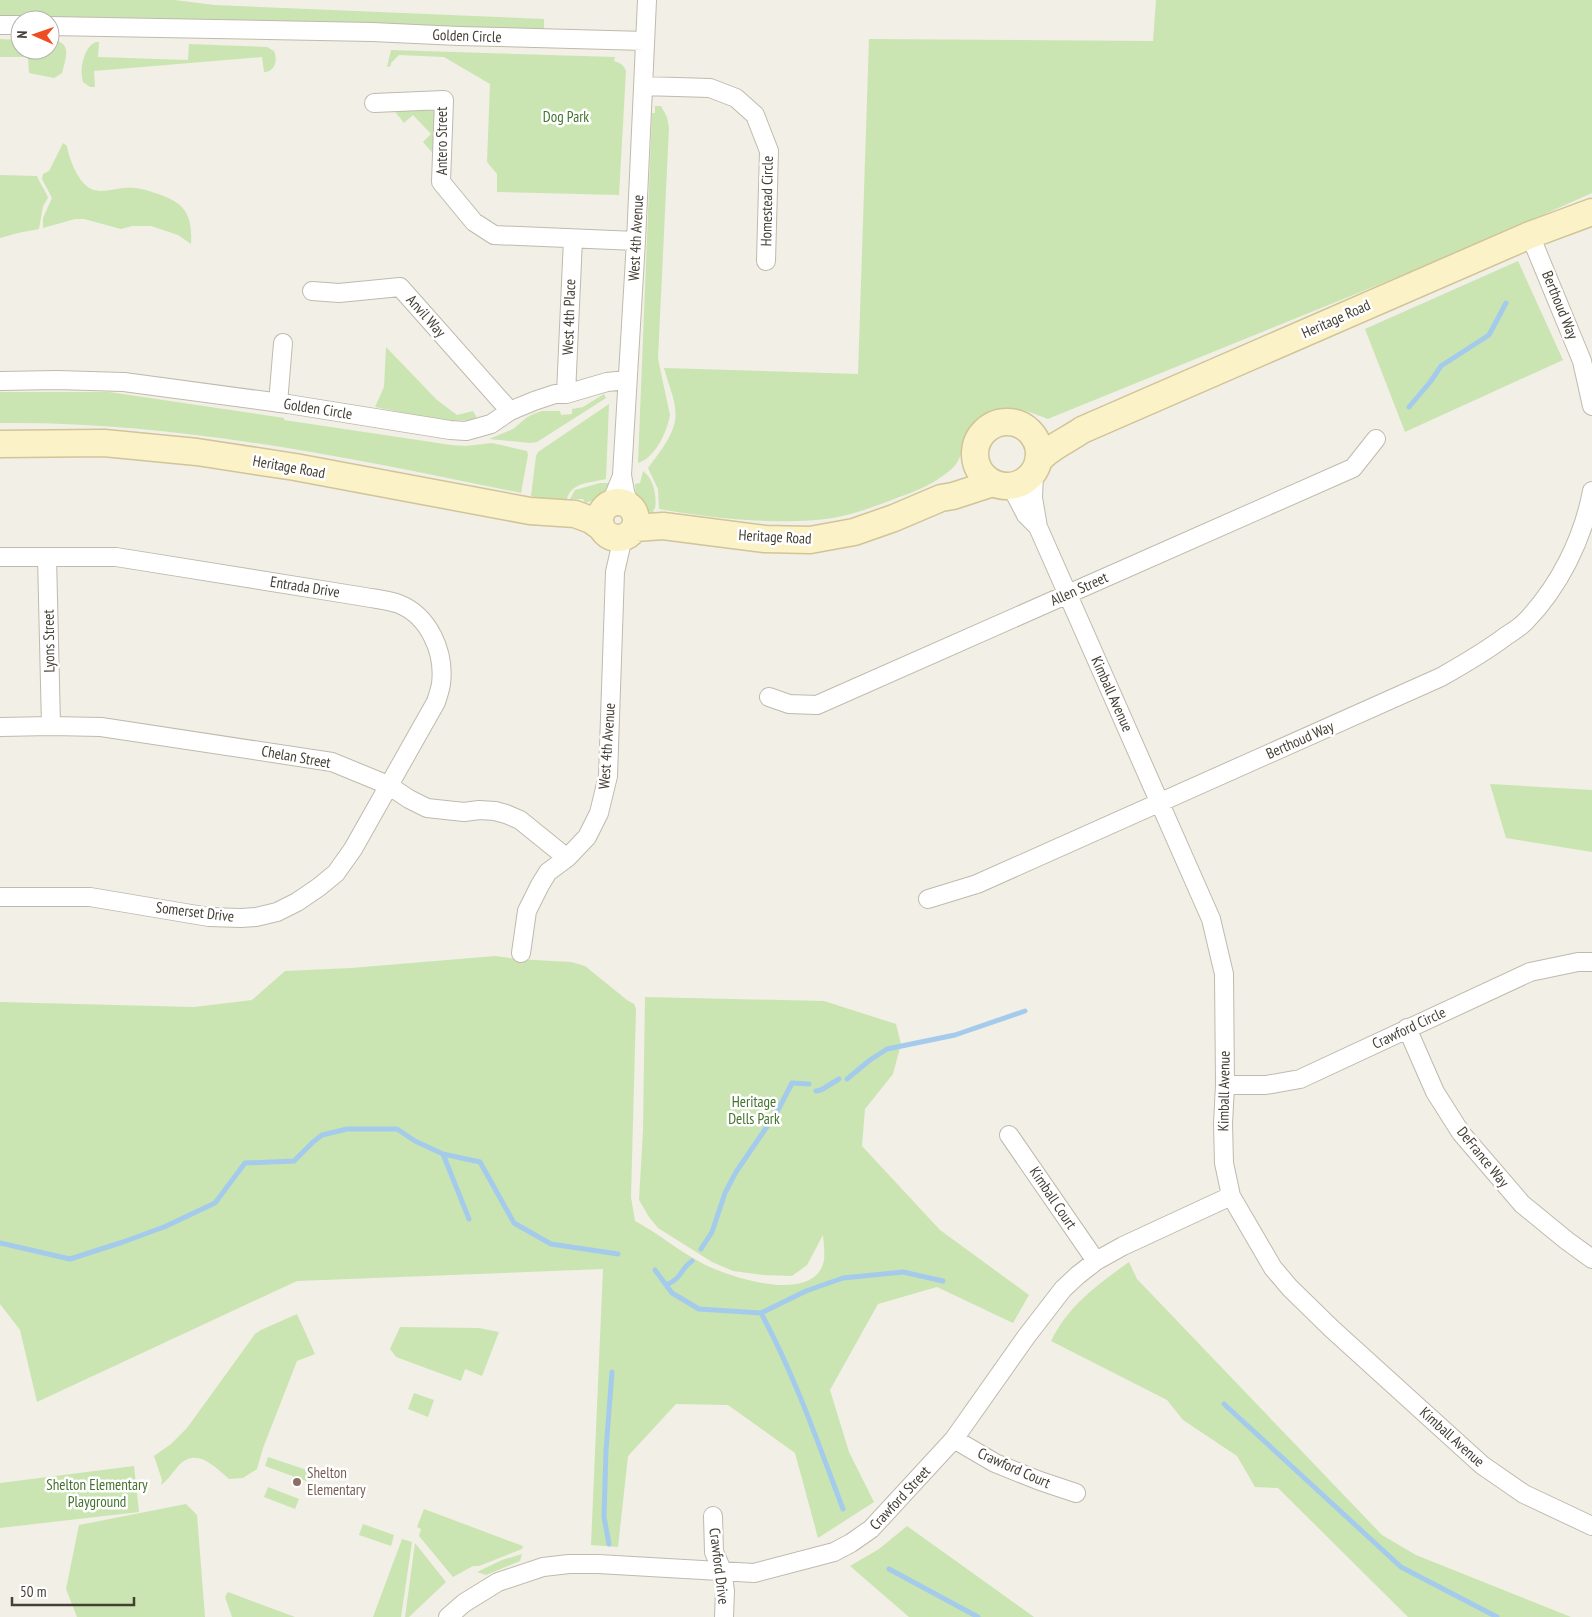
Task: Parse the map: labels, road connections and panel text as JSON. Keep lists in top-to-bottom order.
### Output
{
  "streets": {
    "main road": ["Heritage Road"],
    "street": [
      "Golden Circle",
      "Antero Street",
      "Homestead Circle",
      "West 4th Avenue",
      "Berthoud Way",
      "Anvil Way",
      "West 4th Place",
      "Entrada Drive",
      "Allen Street",
      "Lyons Street",
      "Kimball Avenue",
      "Chelan Street",
      "Somerset Drive",
      "Crawford Circle",
      "DeFrance Way",
      "Kimball Court",
      "Crawford Court",
      "Crawford Street",
      "Crawford Drive"
    ]
  },
  "crossings": [
    ["Golden Circle", "West 4th Avenue"],
    ["Golden Circle", "Anvil Way"],
    ["Golden Circle", "West 4th Place"],
    ["Antero Street", "West 4th Avenue"],
    ["Antero Street", "West 4th Place"],
    ["Homestead Circle", "West 4th Avenue"],
    ["West 4th Avenue", "Heritage Road"],
    ["West 4th Avenue", "Chelan Street"],
    ["Berthoud Way", "Heritage Road"],
    ["Berthoud Way", "Kimball Avenue"],
    ["Heritage Road", "Kimball Avenue"],
    ["Entrada Drive", "Lyons Street"],
    ["Entrada Drive", "Chelan Street"],
    ["Entrada Drive", "Somerset Drive"],
    ["Allen Street", "Kimball Avenue"],
    ["Lyons Street", "Chelan Street"],
    ["Kimball Avenue", "Crawford Circle"],
    ["Kimball Avenue", "Crawford Street"],
    ["Chelan Street", "Somerset Drive"],
    ["Crawford Circle", "DeFrance Way"],
    ["Kimball Court", "Crawford Street"],
    ["Crawford Court", "Crawford Street"],
    ["Crawford Street", "Crawford Drive"]
  ],
  "parks": ["Dog Park", "Heritage Dells Park", "Shelton Elementary Playground"],
  "places": ["Shelton Elementary"],
  "scale_bar": "50 m",
  "north": "left"
}
